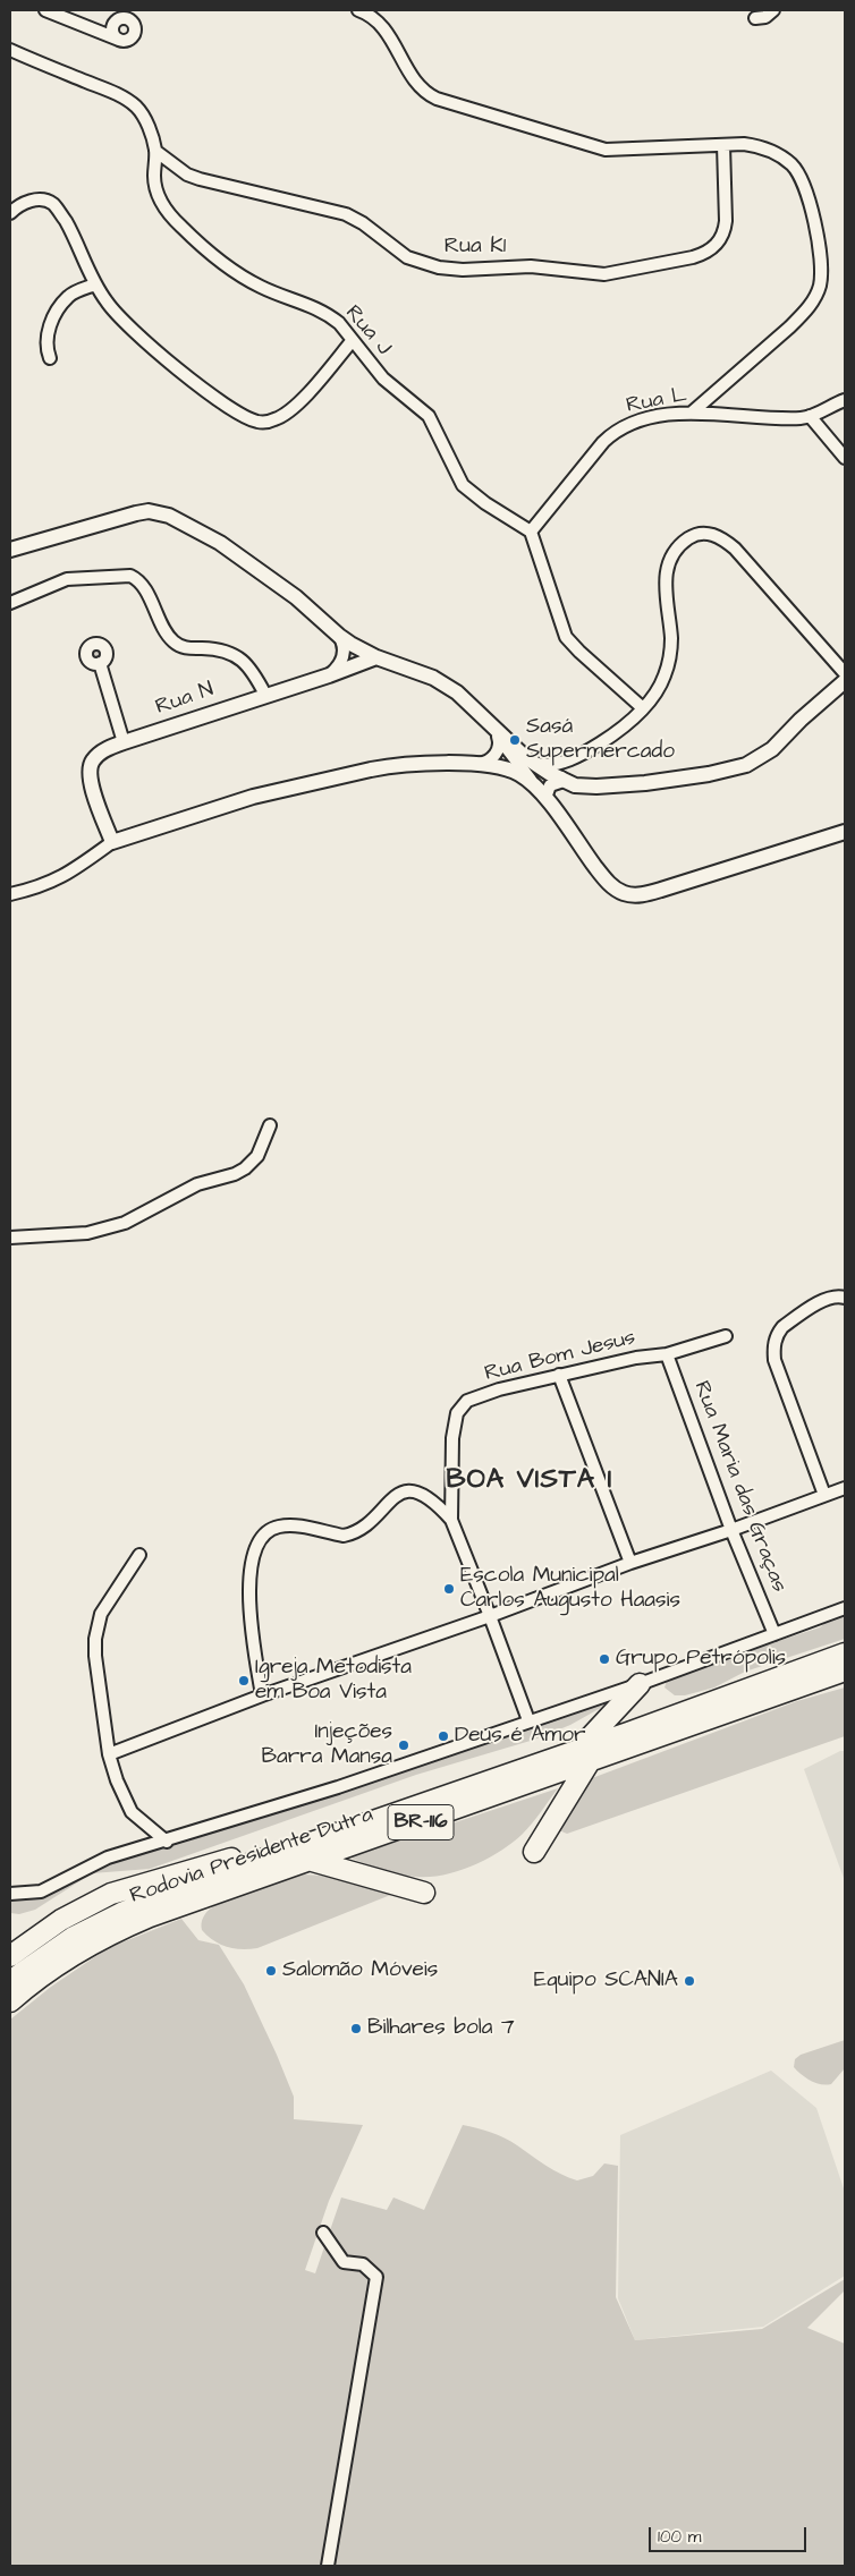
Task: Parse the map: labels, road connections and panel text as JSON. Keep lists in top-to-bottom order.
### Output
{
  "streets": {
    "highway": ["BR-116", "Rodovia Presidente Dutra"],
    "street": [
      "Rua K1",
      "Rua J",
      "Rua L",
      "Rua N",
      "Rua Bom Jesus",
      "Rua Maria das Graças"
    ]
  },
  "crossings": [
    ["Rua K1", "Rua J"],
    ["Rua J", "Rua L"],
    ["Rua Bom Jesus", "Rua Maria das Graças"]
  ],
  "districts": ["BOA VISTA I"],
  "places": [
    "Sasá Supermercado",
    "Escola Municipal Carlos Augusto Haasis",
    "Grupo Petrópolis",
    "Igreja Metodista em Boa Vista",
    "Deus é Amor",
    "Injeções Barra Mansa",
    "Salomão Móveis",
    "Equipo SCANIA",
    "Bilhares bola 7"
  ],
  "scale_bar": "100 m"
}
